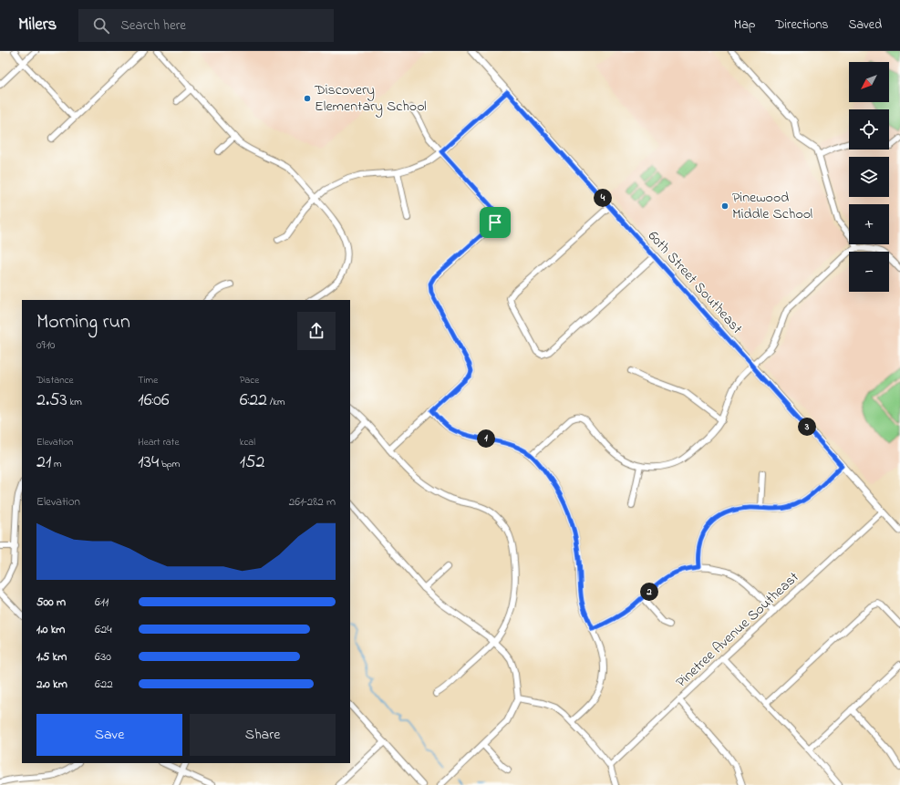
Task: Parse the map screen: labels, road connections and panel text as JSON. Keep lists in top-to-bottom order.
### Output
{
  "streets": {
    "main road": ["60th Street Southeast"],
    "street": ["Pinetree Avenue Southeast"]
  },
  "crossings": [
    ["60th Street Southeast", "Pinetree Avenue Southeast"]
  ],
  "places": ["Discovery Elementary School", "Pinewood Middle School"],
  "north": "bottom left",
  "page": {
    "header": "Milers",
    "search": "Search here",
    "nav": ["Map", "Directions", "Saved"],
    "map_buttons": ["+", "−"],
    "pins": [
      "4",
      "3",
      "1",
      "2"
    ],
    "heading": ["Morning run", "09:10"],
    "stats": [
      ["Distance", "2.53 km"],
      ["Time", "16:06"],
      ["Pace", "6:22 /km"],
      ["Elevation", "21 m"],
      ["Heart rate", "134 bpm"],
      ["kcal", "152"]
    ],
    "chart": ["Elevation", "261–282 m"],
    "list": [
      {
        "name": "500 m",
        "note": "6:11"
      },
      {
        "name": "1.0 km",
        "note": "6:24"
      },
      {
        "name": "1.5 km",
        "note": "6:30"
      },
      {
        "name": "2.0 km",
        "note": "6:22"
      }
    ],
    "buttons": ["Save", "Share"]
  }
}
